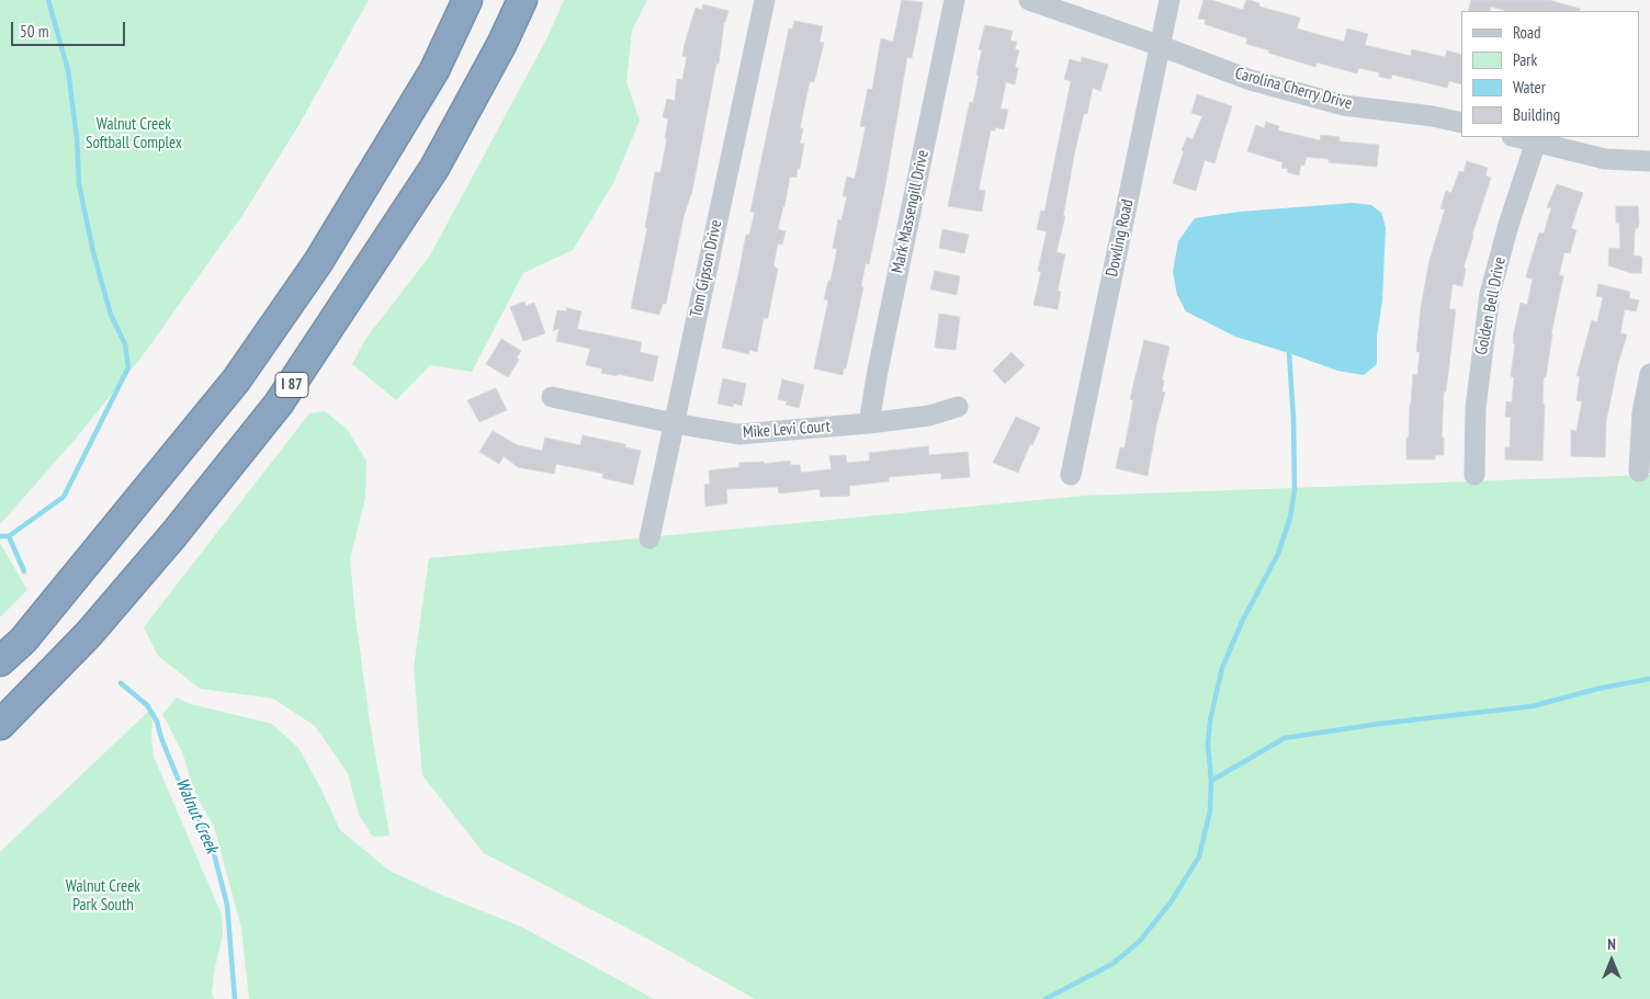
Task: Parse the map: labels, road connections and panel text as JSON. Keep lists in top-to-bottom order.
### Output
{
  "streets": {
    "highway": ["I 87"],
    "street": [
      "Carolina Cherry Drive",
      "Mark Massengill Drive",
      "Dowling Road",
      "Tom Gipson Drive",
      "Golden Bell Drive",
      "Mike Levi Court"
    ]
  },
  "crossings": [
    ["Carolina Cherry Drive", "Dowling Road"],
    ["Mark Massengill Drive", "Mike Levi Court"],
    ["Tom Gipson Drive", "Mike Levi Court"]
  ],
  "water": ["Walnut Creek"],
  "parks": ["Walnut Creek Softball Complex", "Walnut Creek Park South"],
  "legend": [
    "Road",
    "Park",
    "Water",
    "Building"
  ],
  "scale_bar": "50 m",
  "north": "top"
}
